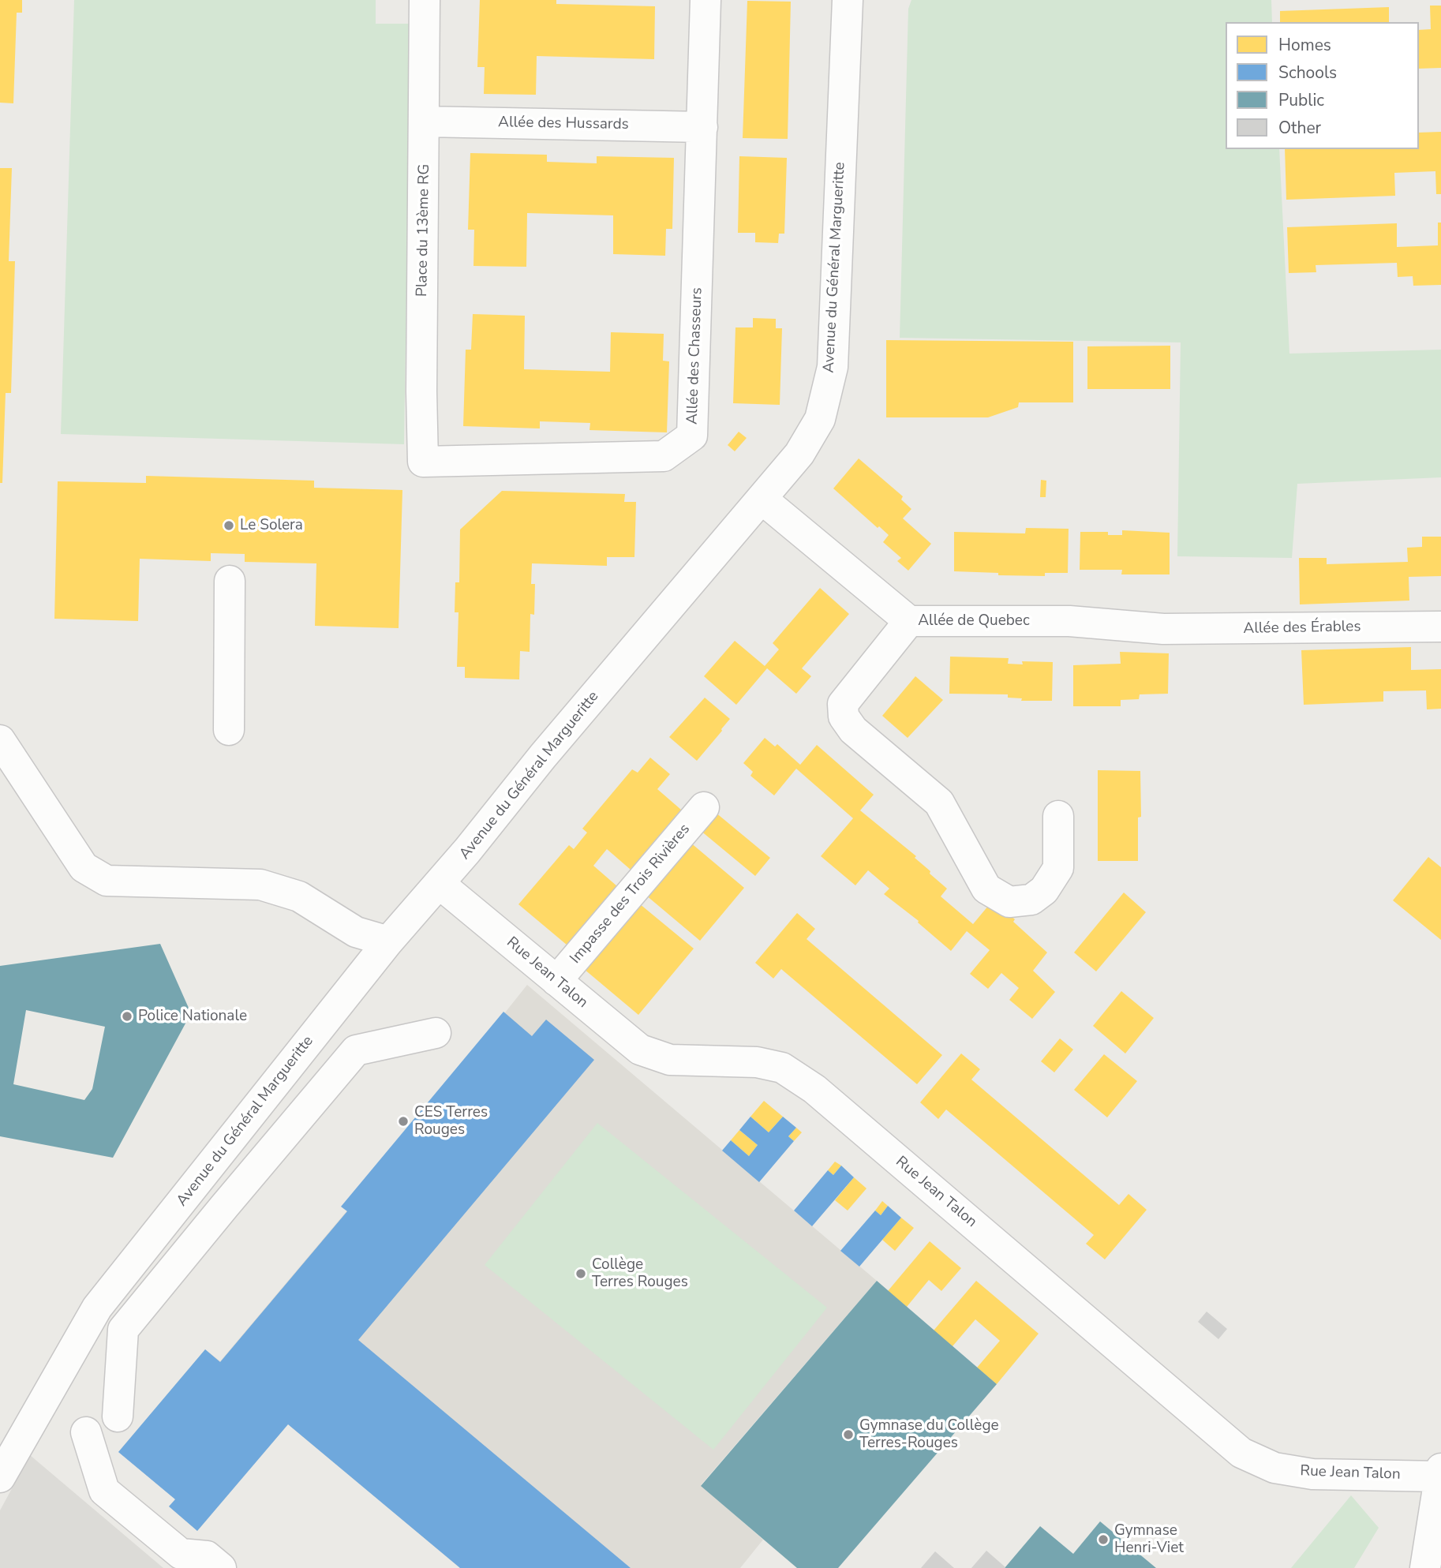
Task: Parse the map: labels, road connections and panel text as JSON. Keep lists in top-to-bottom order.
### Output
{
  "streets": {
    "street": [
      "Allée des Hussards",
      "Place du 13ème RG",
      "Avenue du Général Margueritte",
      "Allée des Chasseurs",
      "Allée de Quebec",
      "Allée des Érables",
      "Impasse des Trois Rivières",
      "Rue Jean Talon"
    ]
  },
  "crossings": [
    ["Allée des Hussards", "Place du 13ème RG"],
    ["Allée des Hussards", "Allée des Chasseurs"],
    ["Place du 13ème RG", "Allée des Chasseurs"],
    ["Avenue du Général Margueritte", "Allée de Quebec"],
    ["Avenue du Général Margueritte", "Rue Jean Talon"],
    ["Allée de Quebec", "Allée des Érables"],
    ["Impasse des Trois Rivières", "Rue Jean Talon"]
  ],
  "places": [
    "Le Solera",
    "Police Nationale",
    "CES Terres Rouges",
    "Collège Terres Rouges",
    "Gymnase du Collège Terres-Rouges",
    "Gymnase Henri-Viet"
  ],
  "legend": [
    "Homes",
    "Schools",
    "Public",
    "Other"
  ]
}
